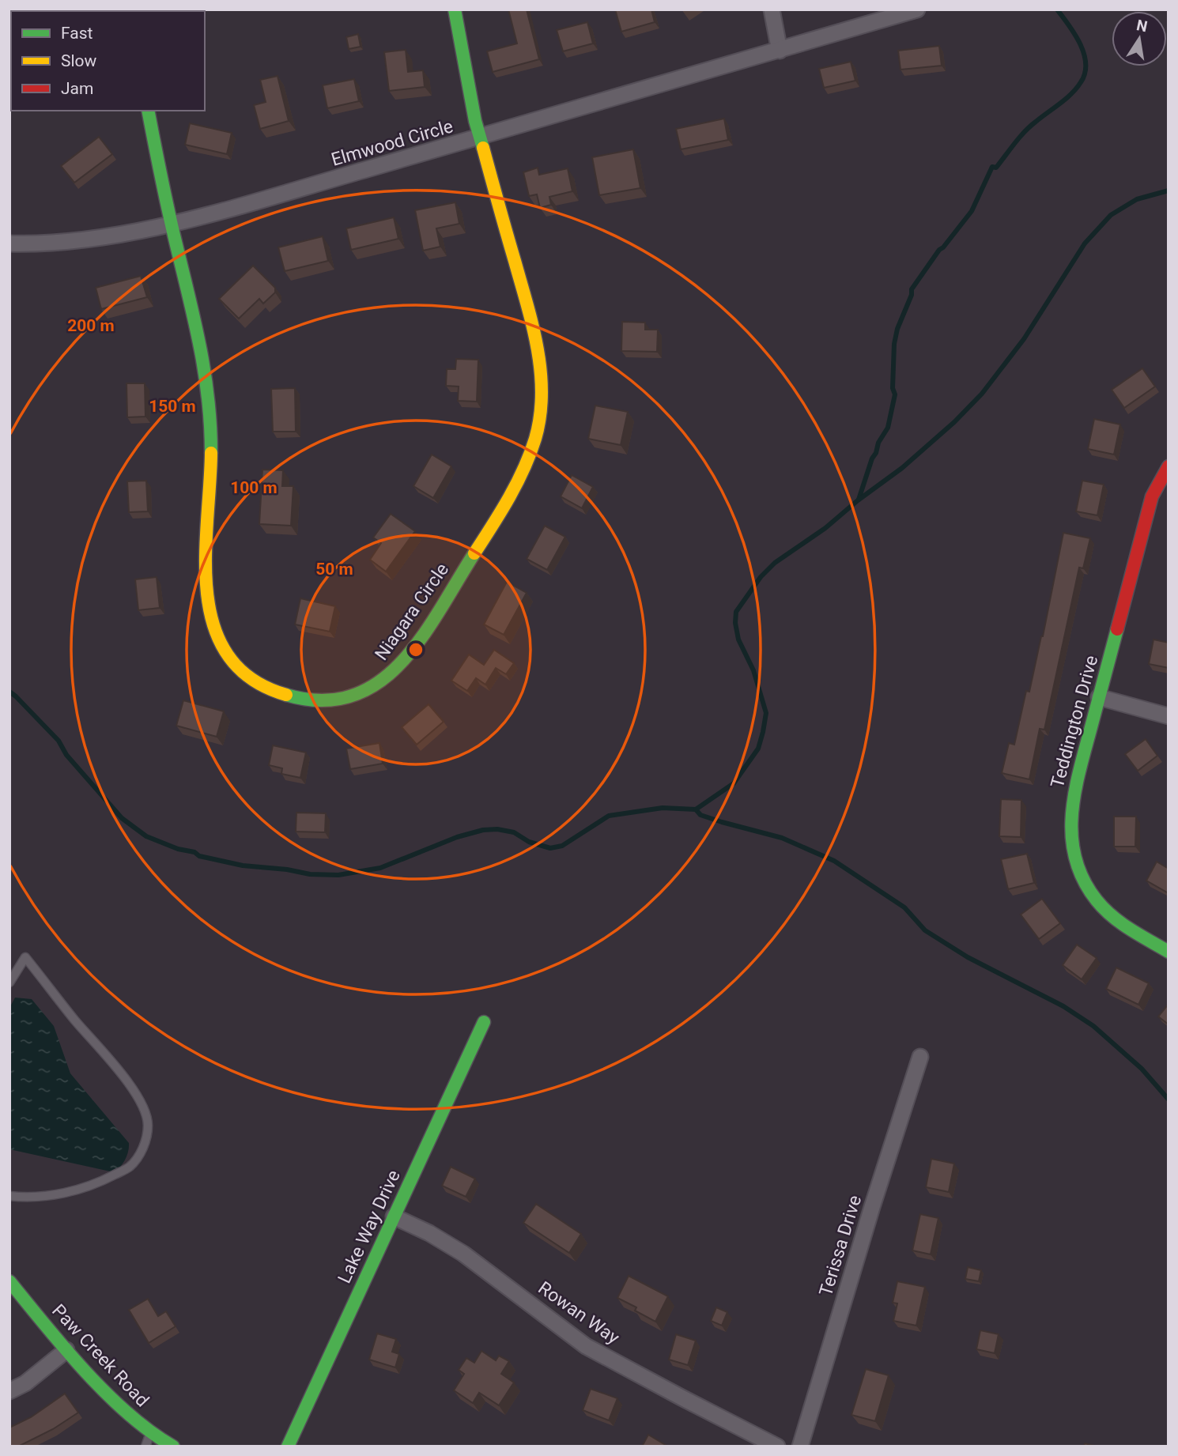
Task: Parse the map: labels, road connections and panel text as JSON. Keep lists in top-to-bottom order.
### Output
{
  "streets": {
    "street": [
      "Elmwood Circle",
      "Niagara Circle",
      "Teddington Drive",
      "Lake Way Drive",
      "Terissa Drive",
      "Rowan Way",
      "Paw Creek Road"
    ]
  },
  "crossings": [
    ["Elmwood Circle", "Niagara Circle"],
    ["Lake Way Drive", "Rowan Way"]
  ],
  "legend": ["Fast", "Slow", "Jam"],
  "north": "top",
  "rings": [
    "200 m",
    "150 m",
    "100 m",
    "50 m"
  ]
}
